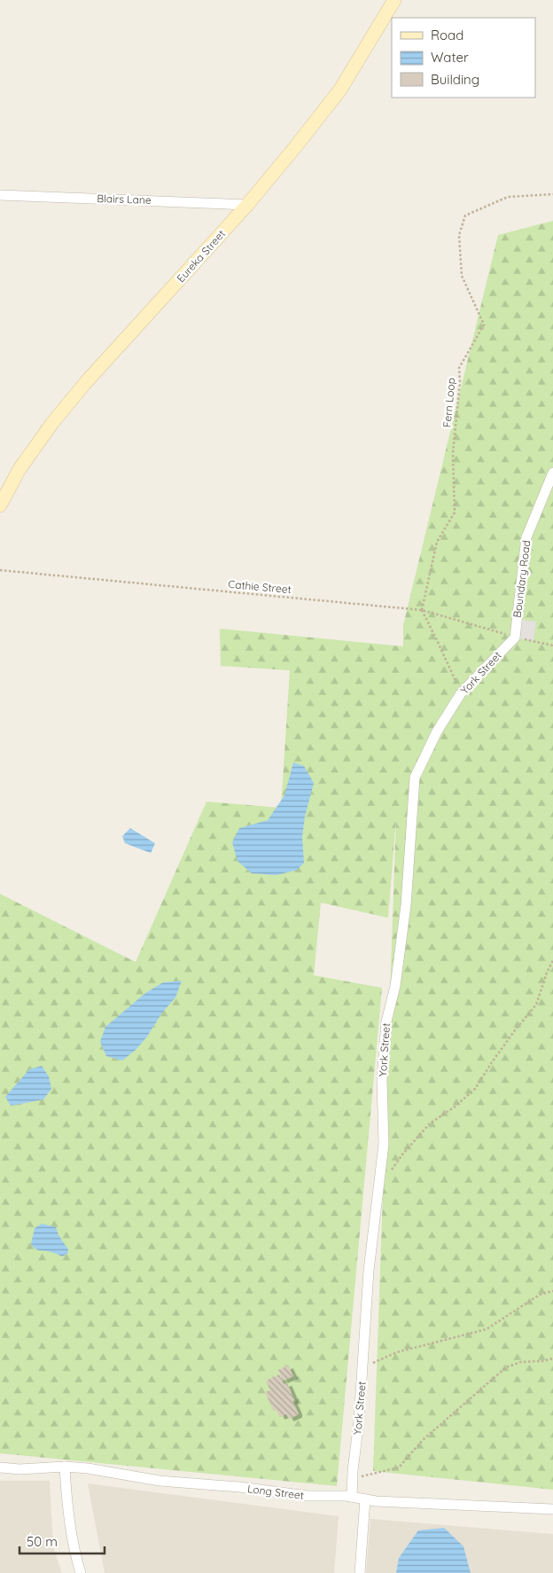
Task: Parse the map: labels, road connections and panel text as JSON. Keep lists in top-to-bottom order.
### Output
{
  "streets": {
    "street": [
      "Blairs Lane",
      "Eureka Street",
      "Boundary Road",
      "York Street",
      "Long Street"
    ],
    "path": ["Fern Loop", "Cathie Street"]
  },
  "crossings": [
    ["Blairs Lane", "Eureka Street"],
    ["Fern Loop", "Cathie Street"],
    ["Boundary Road", "Cathie Street"],
    ["Boundary Road", "York Street"],
    ["Cathie Street", "York Street"],
    ["York Street", "Long Street"]
  ],
  "legend": ["Road", "Water", "Building"],
  "scale_bar": "50 m"
}
